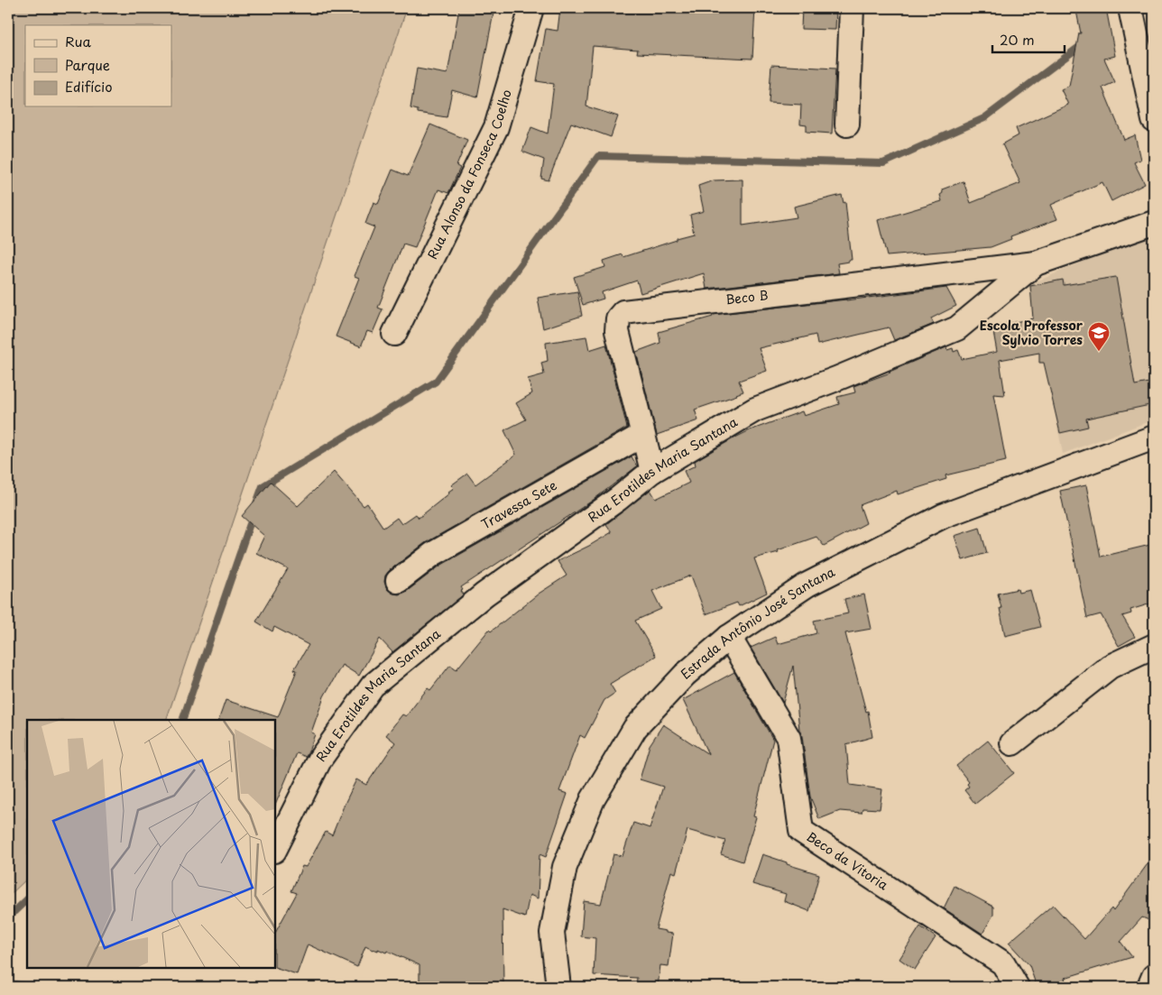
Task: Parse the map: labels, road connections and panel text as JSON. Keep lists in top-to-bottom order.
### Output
{
  "streets": {
    "street": [
      "Rua Alonso da Fonseca Coelho",
      "Beco B",
      "Rua Erotildes Maria Santana",
      "Travessa Sete",
      "Estrada Antônio José Santana",
      "Beco da Vitoria"
    ]
  },
  "crossings": [
    ["Beco B", "Rua Erotildes Maria Santana"],
    ["Beco B", "Travessa Sete"],
    ["Estrada Antônio José Santana", "Beco da Vitoria"]
  ],
  "places": {
    "school or university": ["Escola Professor Sylvio Torres"]
  },
  "legend": ["Rua", "Parque", "Edifício"],
  "scale_bar": "20 m"
}
